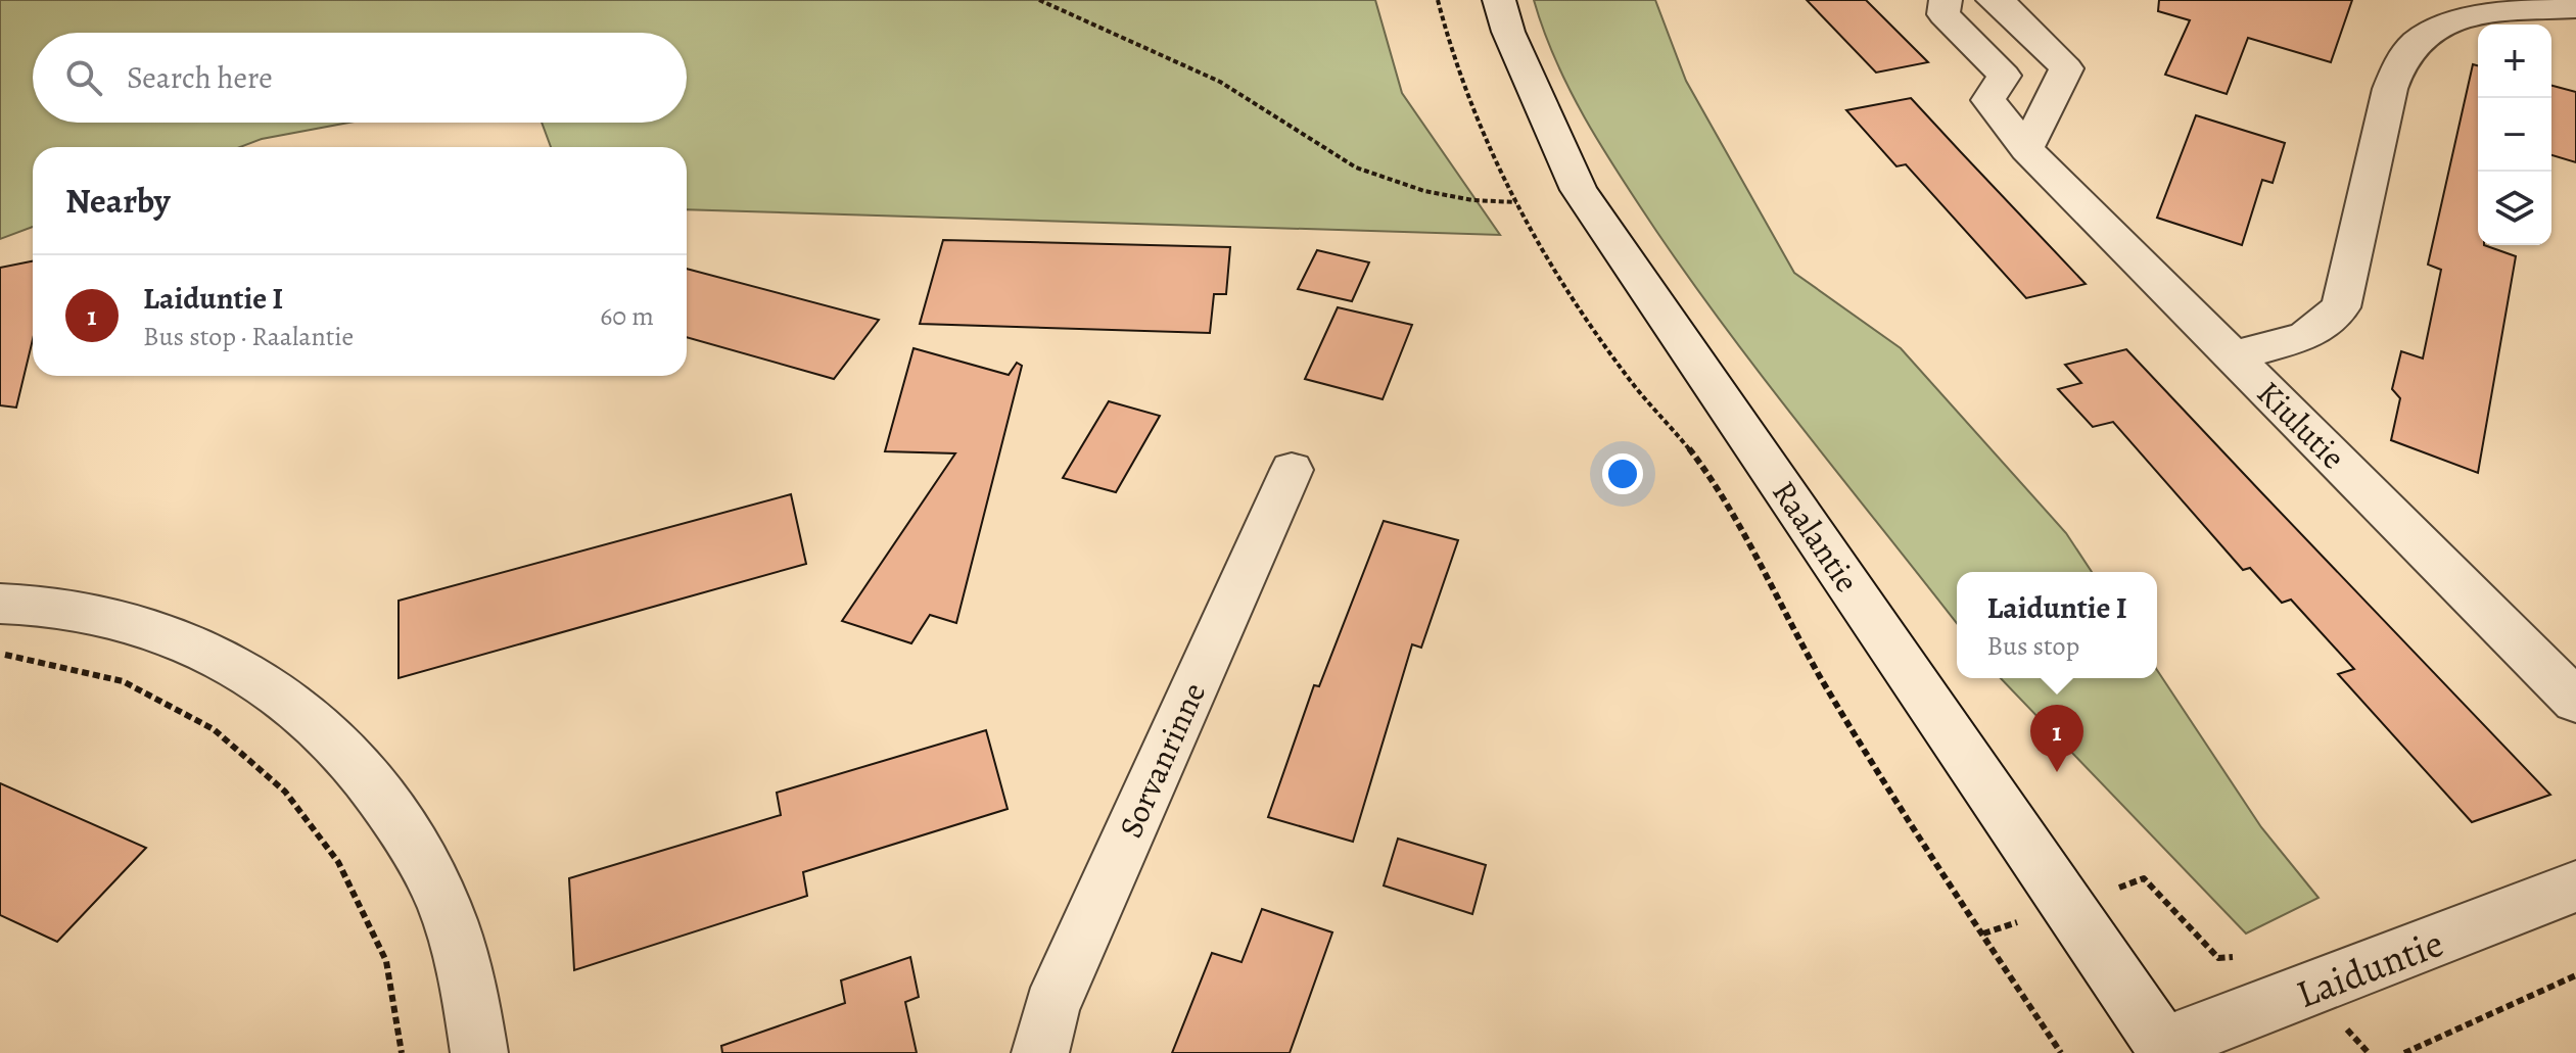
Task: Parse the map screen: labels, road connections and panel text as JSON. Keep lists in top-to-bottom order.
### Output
{
  "streets": {
    "street": [
      "Kiulutie",
      "Raalantie",
      "Sorvanrinne",
      "Laiduntie"
    ]
  },
  "crossings": [
    ["Raalantie", "Laiduntie"]
  ],
  "page": {
    "map_buttons": ["+", "−"],
    "search": "Search here",
    "heading": "Nearby",
    "list": [
      {
        "mark": "1",
        "name": "Laiduntie I",
        "note": "Bus stop · Raalantie",
        "value": "60 m"
      }
    ],
    "popup": ["Laiduntie I", "Bus stop"],
    "pins": "1"
  }
}
